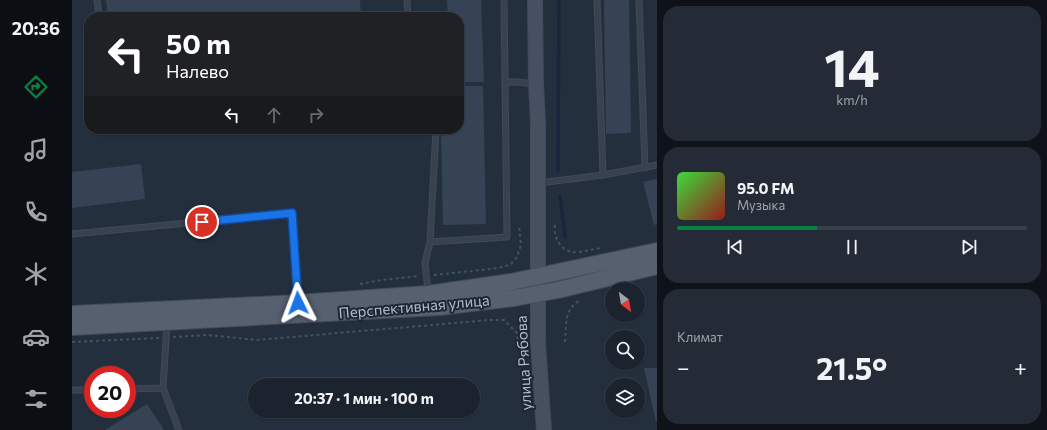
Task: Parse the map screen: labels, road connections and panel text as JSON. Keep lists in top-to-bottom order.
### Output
{
  "streets": {
    "main road": ["Перспективная улица", "улица Рябова"]
  },
  "crossings": [
    ["Перспективная улица", "улица Рябова"]
  ],
  "north": "bottom right",
  "page": {
    "tabs": "20:36",
    "tile": [
      ["14", "km/h"],
      "Климат"
    ],
    "turn": ["50 m", "Налево"],
    "song": ["95.0 FM", "Музыка"],
    "heat": ["−", "21.5°", "+"],
    "limit": "20",
    "trip": "20:37 · 1 мин · 100 m"
  }
}
